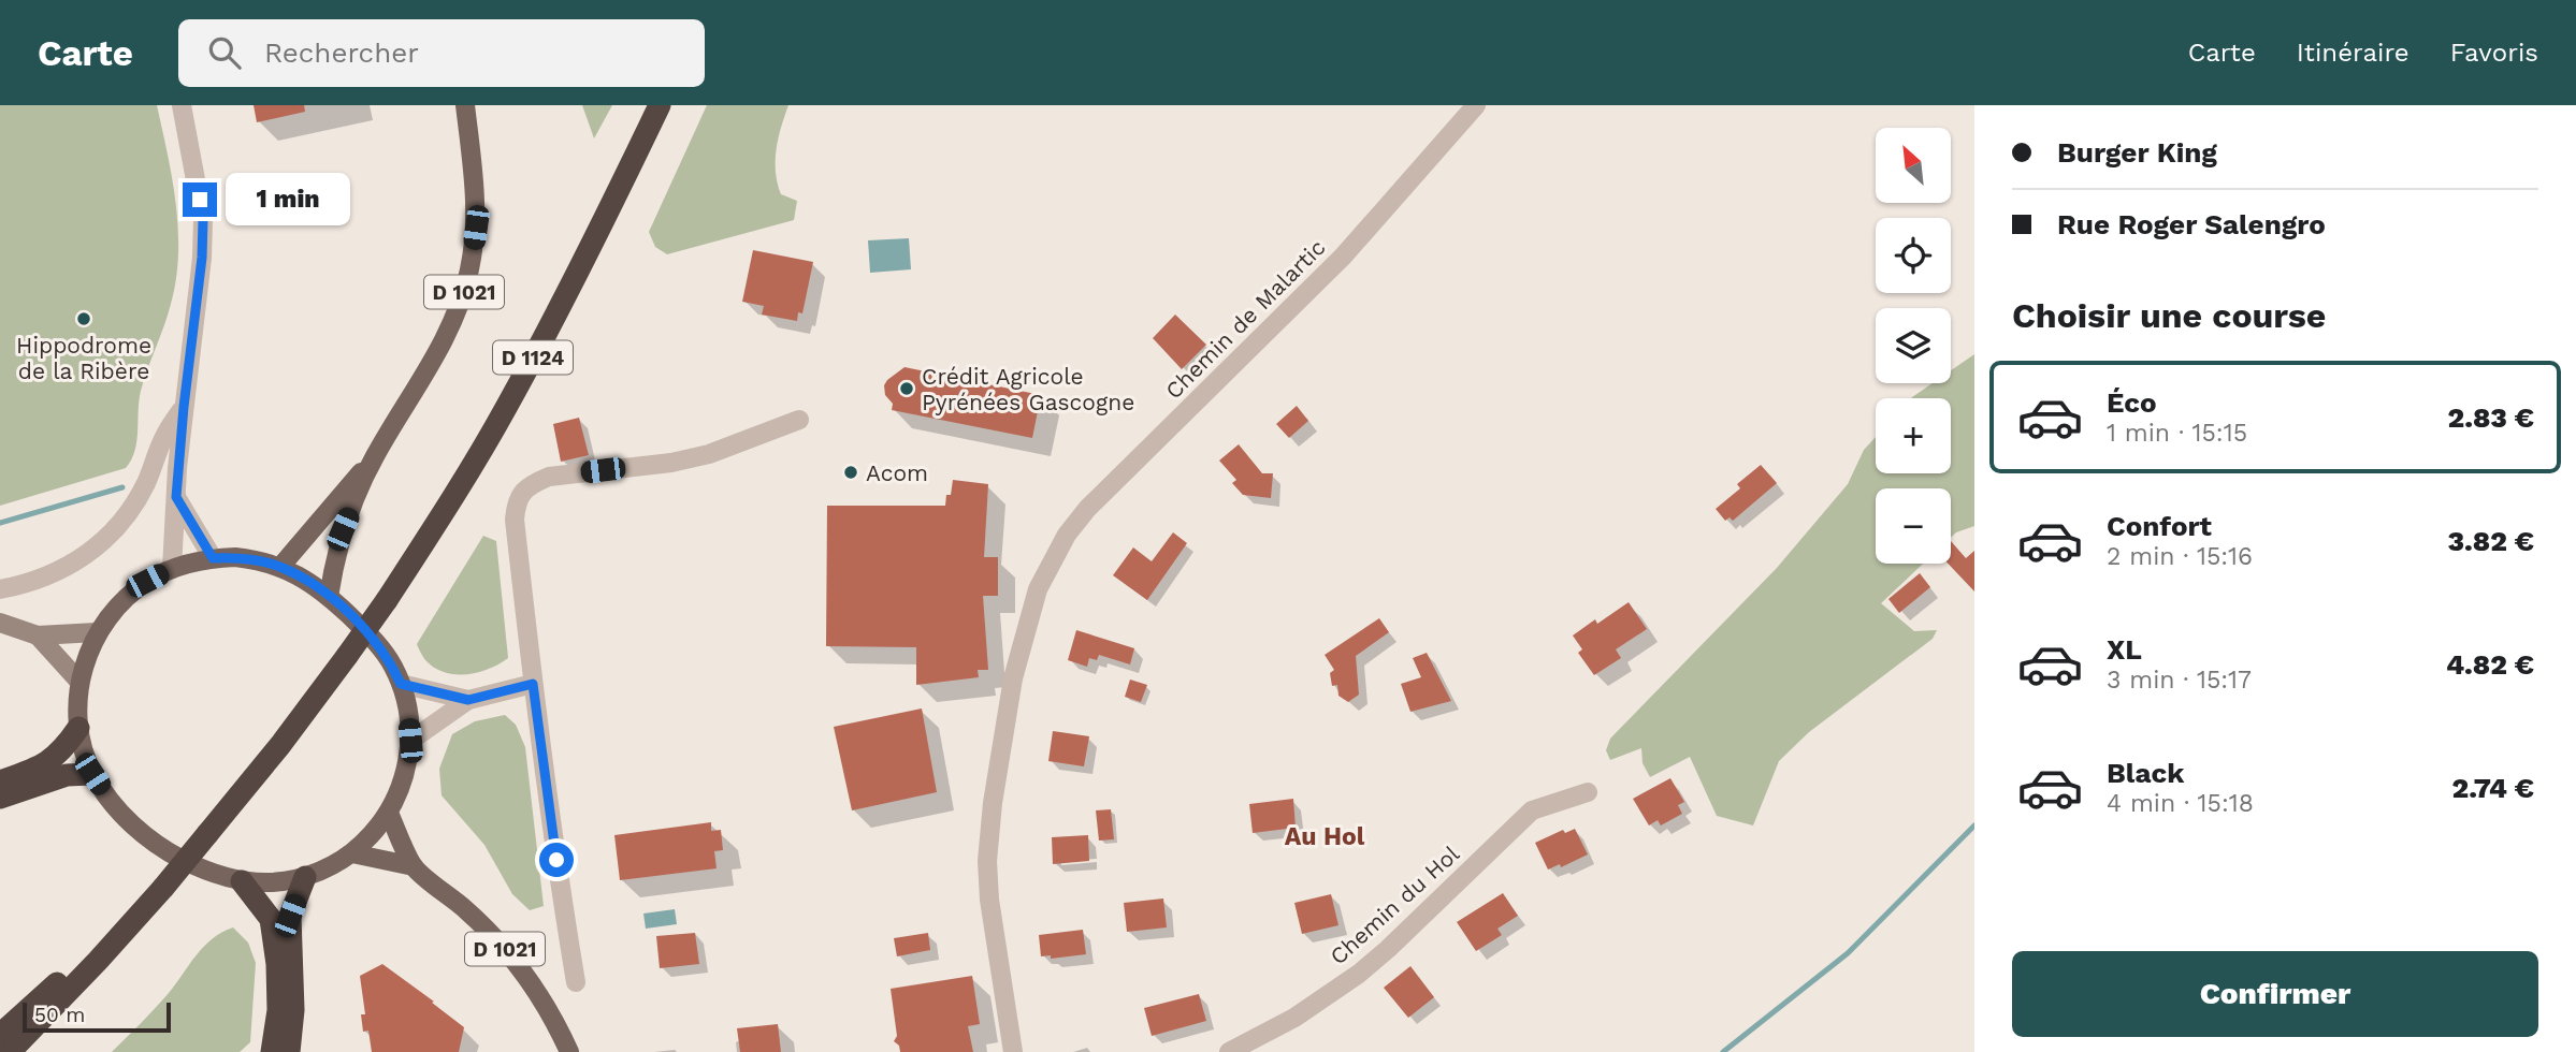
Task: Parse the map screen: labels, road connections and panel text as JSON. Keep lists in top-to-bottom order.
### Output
{
  "streets": {
    "highway": ["D 1124"],
    "main road": ["D 1021"],
    "street": ["Chemin de Malartic", "Chemin du Hol"]
  },
  "districts": ["Au Hol"],
  "places": ["Hippodrome de la Ribère", "Crédit Agricole Pyrénées Gascogne", "Acom"],
  "scale_bar": "50 m",
  "north": "top left",
  "page": {
    "header": "Carte",
    "search": "Rechercher",
    "nav": ["Carte", "Itinéraire", "Favoris"],
    "banner": ["Burger King", "Rue Roger Salengro"],
    "map_buttons": ["+", "−"],
    "bubble": "1 min",
    "heading": "Choisir une course",
    "list": [
      {
        "name": "Éco",
        "note": "1 min · 15:15",
        "value": "2.83 €"
      },
      {
        "name": "Confort",
        "note": "2 min · 15:16",
        "value": "3.82 €"
      },
      {
        "name": "XL",
        "note": "3 min · 15:17",
        "value": "4.82 €"
      },
      {
        "name": "Black",
        "note": "4 min · 15:18",
        "value": "2.74 €"
      }
    ],
    "buttons": "Confirmer",
    "scale": "50 m"
  }
}
